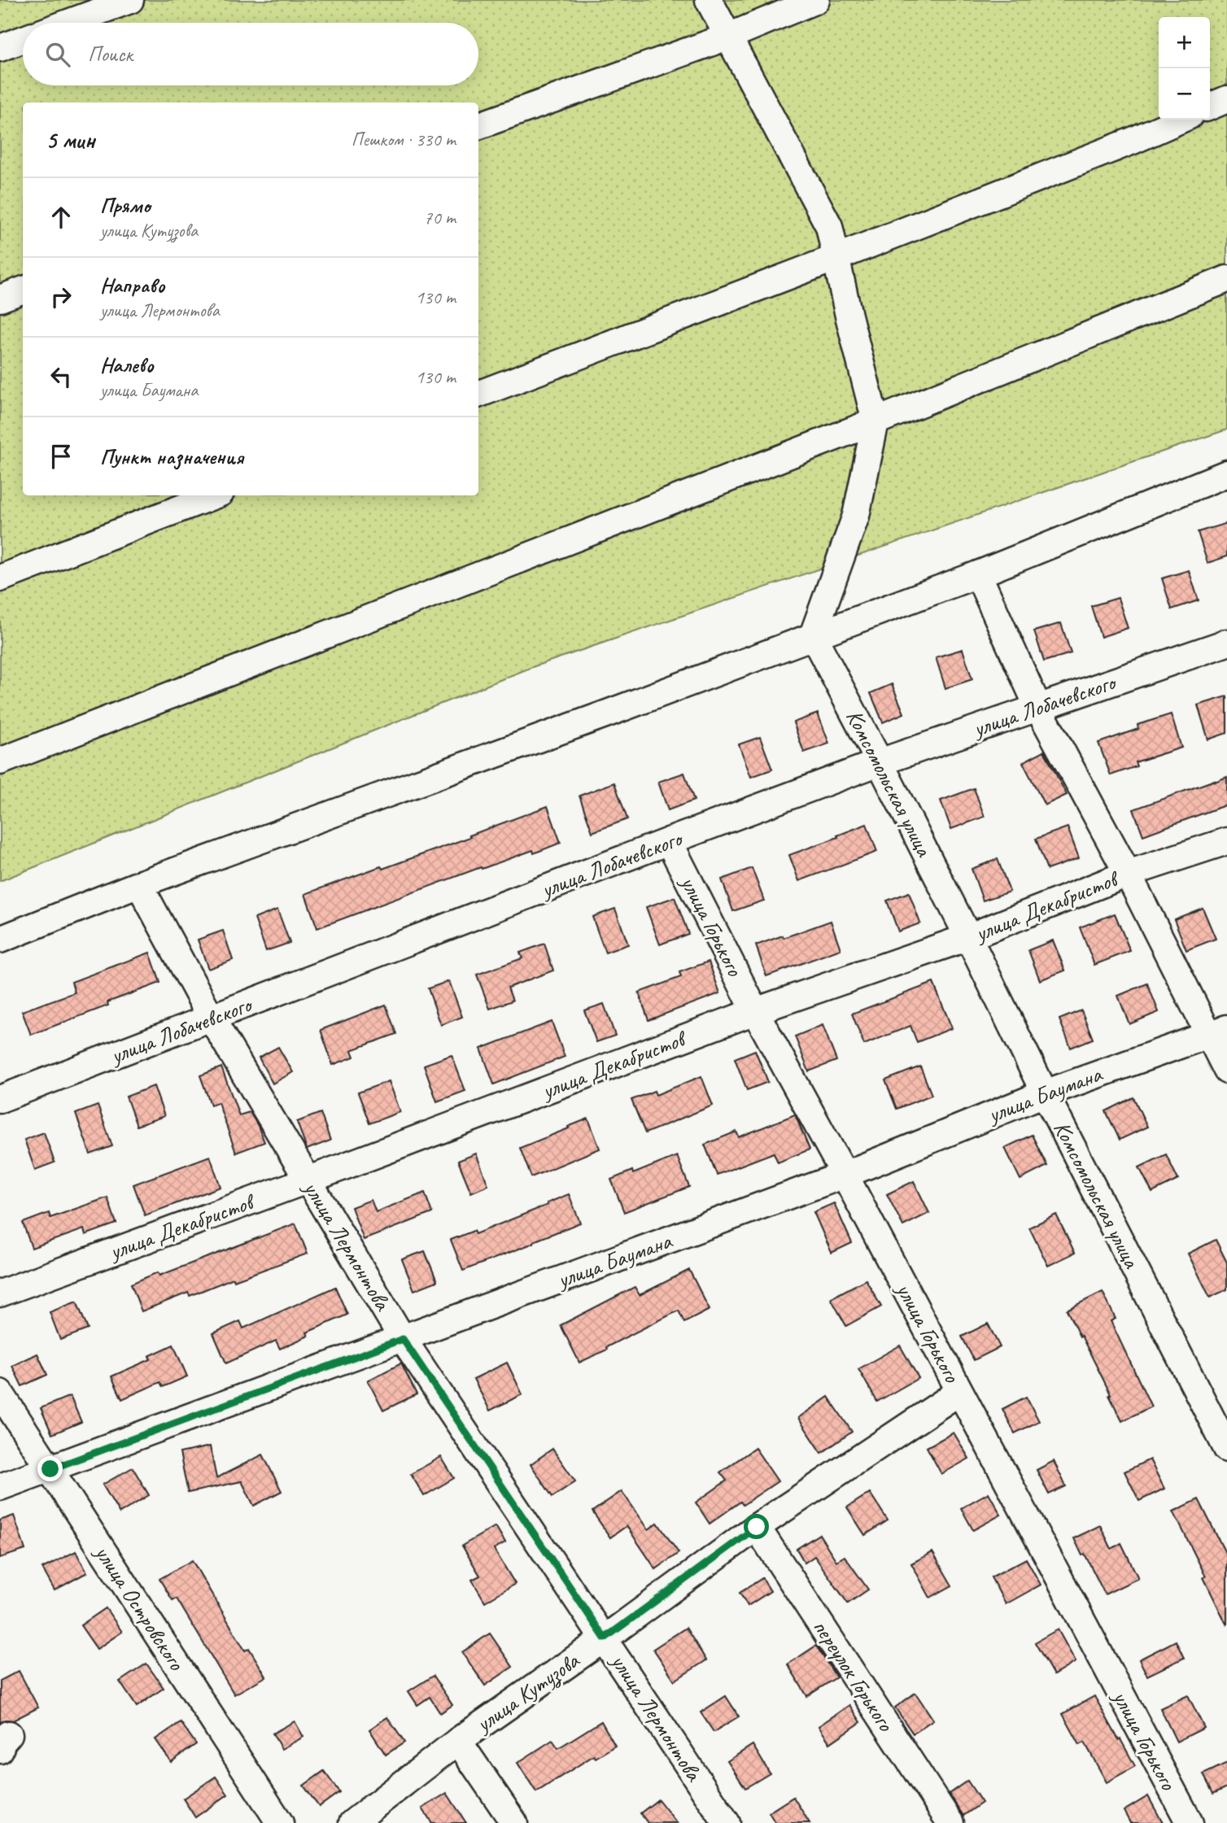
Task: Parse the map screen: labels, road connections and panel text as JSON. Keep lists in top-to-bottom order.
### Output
{
  "streets": {
    "street": [
      "улица Лобачевского",
      "Комсомольская улица",
      "улица Декабристов",
      "улица Горького",
      "улица Баумана",
      "улица Лермонтова",
      "улица Островского",
      "переулок Горького",
      "улица Кутузова"
    ]
  },
  "crossings": [
    ["улица Лобачевского", "Комсомольская улица"],
    ["улица Лобачевского", "улица Горького"],
    ["улица Лобачевского", "улица Лермонтова"],
    ["Комсомольская улица", "улица Декабристов"],
    ["Комсомольская улица", "улица Баумана"],
    ["улица Декабристов", "улица Горького"],
    ["улица Декабристов", "улица Лермонтова"],
    ["улица Горького", "улица Баумана"],
    ["улица Горького", "улица Кутузова"],
    ["улица Баумана", "улица Лермонтова"],
    ["улица Баумана", "улица Островского"],
    ["улица Лермонтова", "улица Кутузова"],
    ["переулок Горького", "улица Кутузова"]
  ],
  "page": {
    "map_buttons": ["+", "−"],
    "search": "Поиск",
    "heading": ["5 мин", "Пешком · 330 m"],
    "list": [
      ["Прямо", "улица Кутузова", "70 m"],
      ["Направо", "улица Лермонтова", "130 m"],
      ["Налево", "улица Баумана", "130 m"],
      "Пункт назначения"
    ]
  }
}
